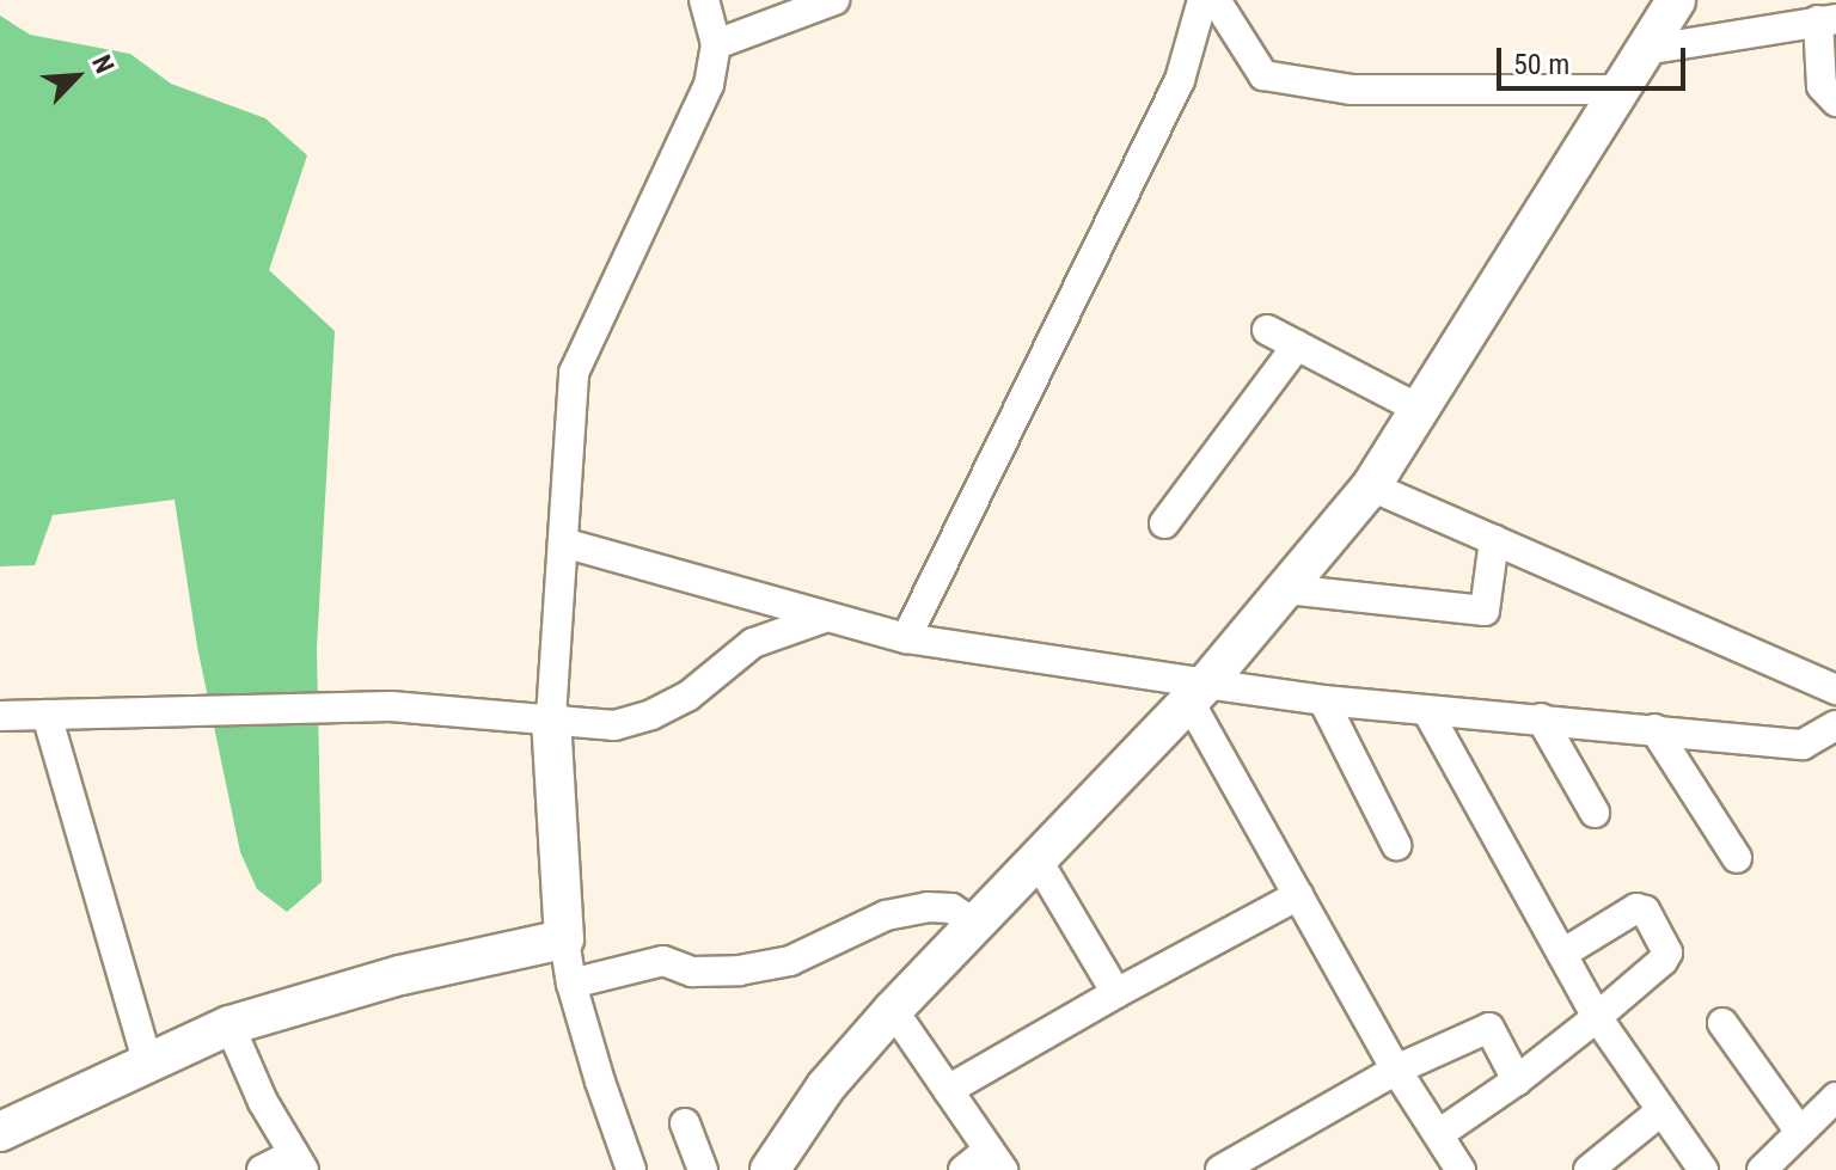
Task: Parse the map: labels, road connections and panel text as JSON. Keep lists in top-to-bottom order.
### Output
{
  "scale_bar": "50 m",
  "north": "top right"
}
